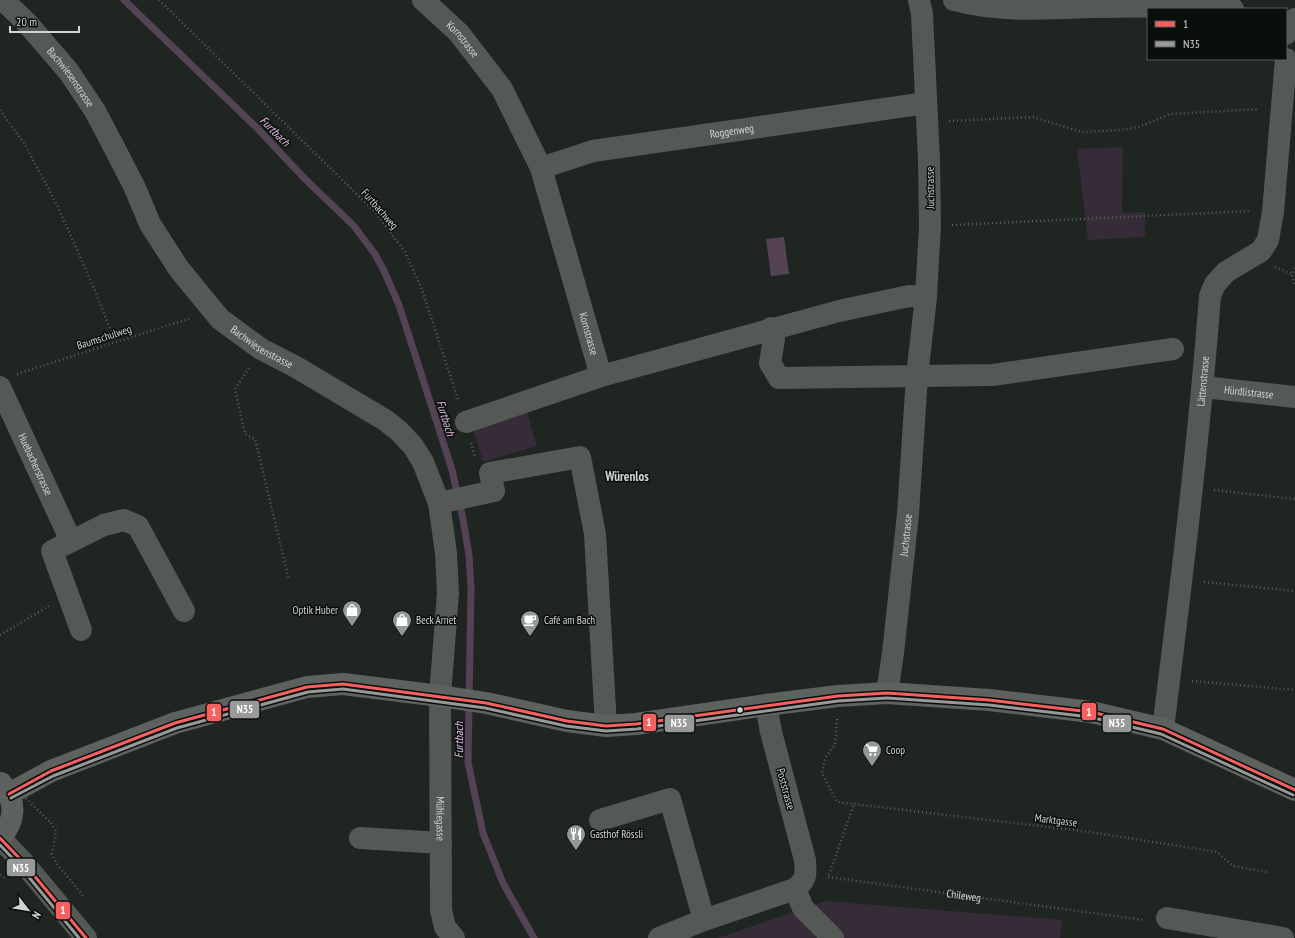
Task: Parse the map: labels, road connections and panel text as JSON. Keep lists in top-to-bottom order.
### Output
{
  "streets": {
    "street": [
      "Kornstrasse",
      "Bachwiesenstrasse",
      "Roggenweg",
      "Juchstrasse",
      "Lättenstrasse",
      "Hürdlistrasse",
      "Huebacherstrasse",
      "Poststrasse",
      "Mühlegasse"
    ],
    "path": [
      "Furtbachweg",
      "Baumschulweg",
      "Marktgasse",
      "Chileweg"
    ]
  },
  "crossings": [
    ["Kornstrasse", "Roggenweg"],
    ["Bachwiesenstrasse", "Baumschulweg"],
    ["Bachwiesenstrasse", "Mühlegasse"],
    ["Roggenweg", "Juchstrasse"],
    ["Baumschulweg", "Huebacherstrasse"],
    ["Lättenstrasse", "Hürdlistrasse"],
    ["Poststrasse", "Chileweg"]
  ],
  "districts": ["Würenlos"],
  "water": ["Furtbach"],
  "places": {
    "shop": ["Optik Huber", "Beck Arnet"],
    "cafe": ["Café am Bach"],
    "supermarket": ["Coop"],
    "restaurant": ["Gasthof Rössli"]
  },
  "lines": ["transit line 1", "transit line N35"],
  "legend": ["1", "N35"],
  "scale_bar": "20 m",
  "north": "bottom right"
}
